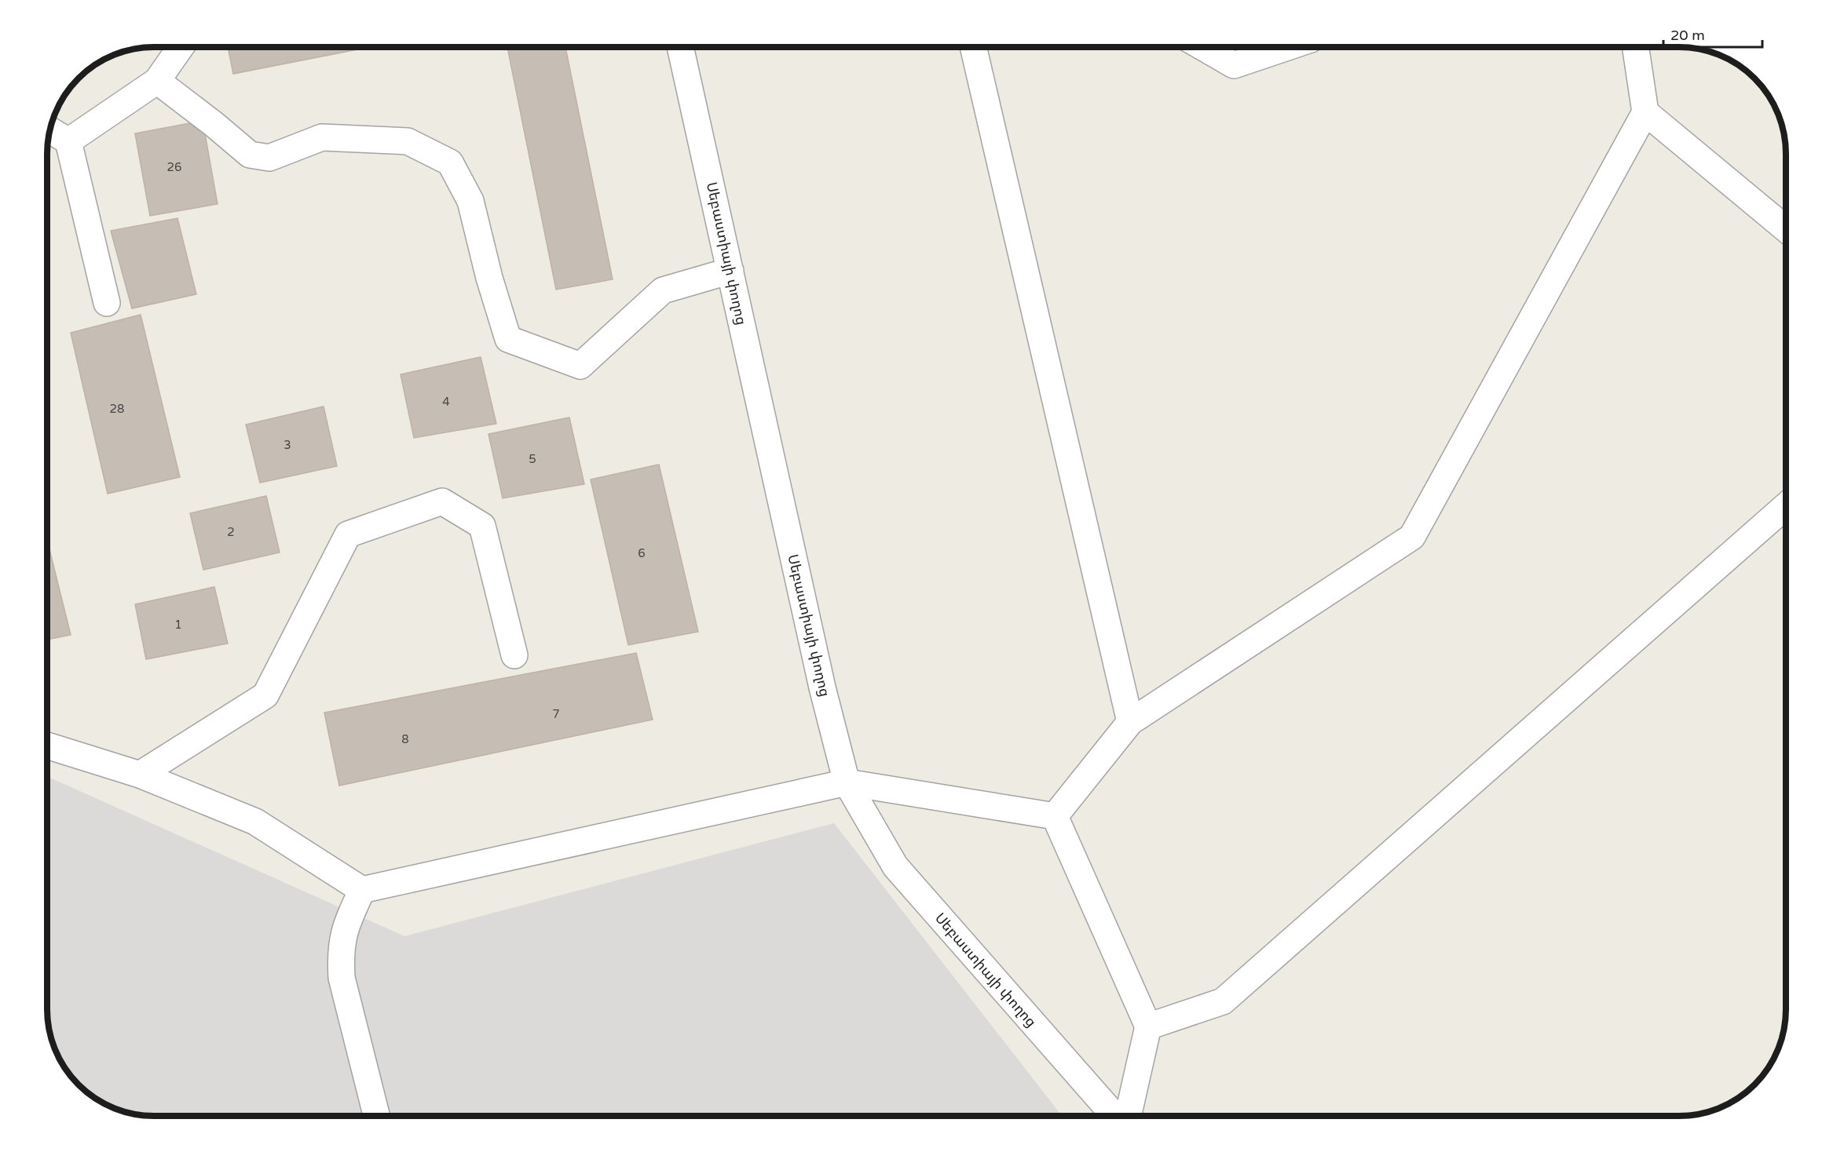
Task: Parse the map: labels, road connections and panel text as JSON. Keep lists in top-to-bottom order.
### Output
{
  "streets": {
    "street": ["Սեբաստիայի փողոց"]
  },
  "house_numbers": [
    "26",
    "4",
    "28",
    "3",
    "5",
    "2",
    "6",
    "1",
    "7",
    "8"
  ],
  "scale_bar": "20 m"
}
